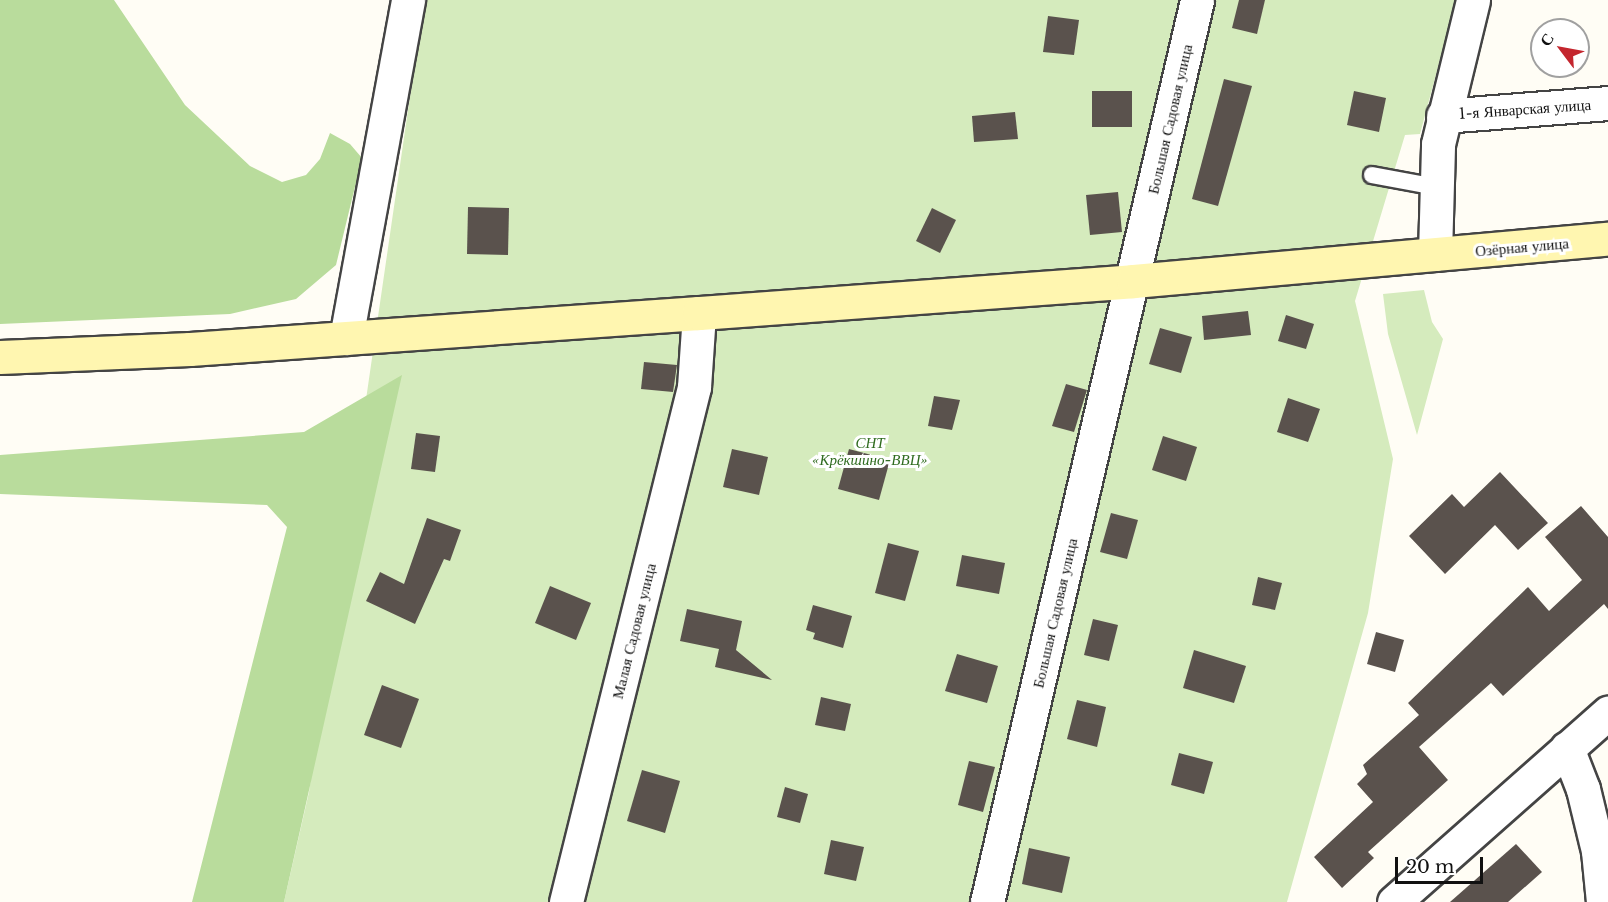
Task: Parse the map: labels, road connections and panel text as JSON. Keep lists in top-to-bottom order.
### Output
{
  "streets": {
    "main road": ["Озёрная улица"],
    "street": ["1-я Январская улица", "Большая Садовая улица", "Малая Садовая улица"]
  },
  "crossings": [
    ["Большая Садовая улица", "Озёрная улица"],
    ["Озёрная улица", "Малая Садовая улица"]
  ],
  "parks": ["СНТ «Крёкшино-ВВЦ»"],
  "scale_bar": "20 m",
  "north": "top left"
}
